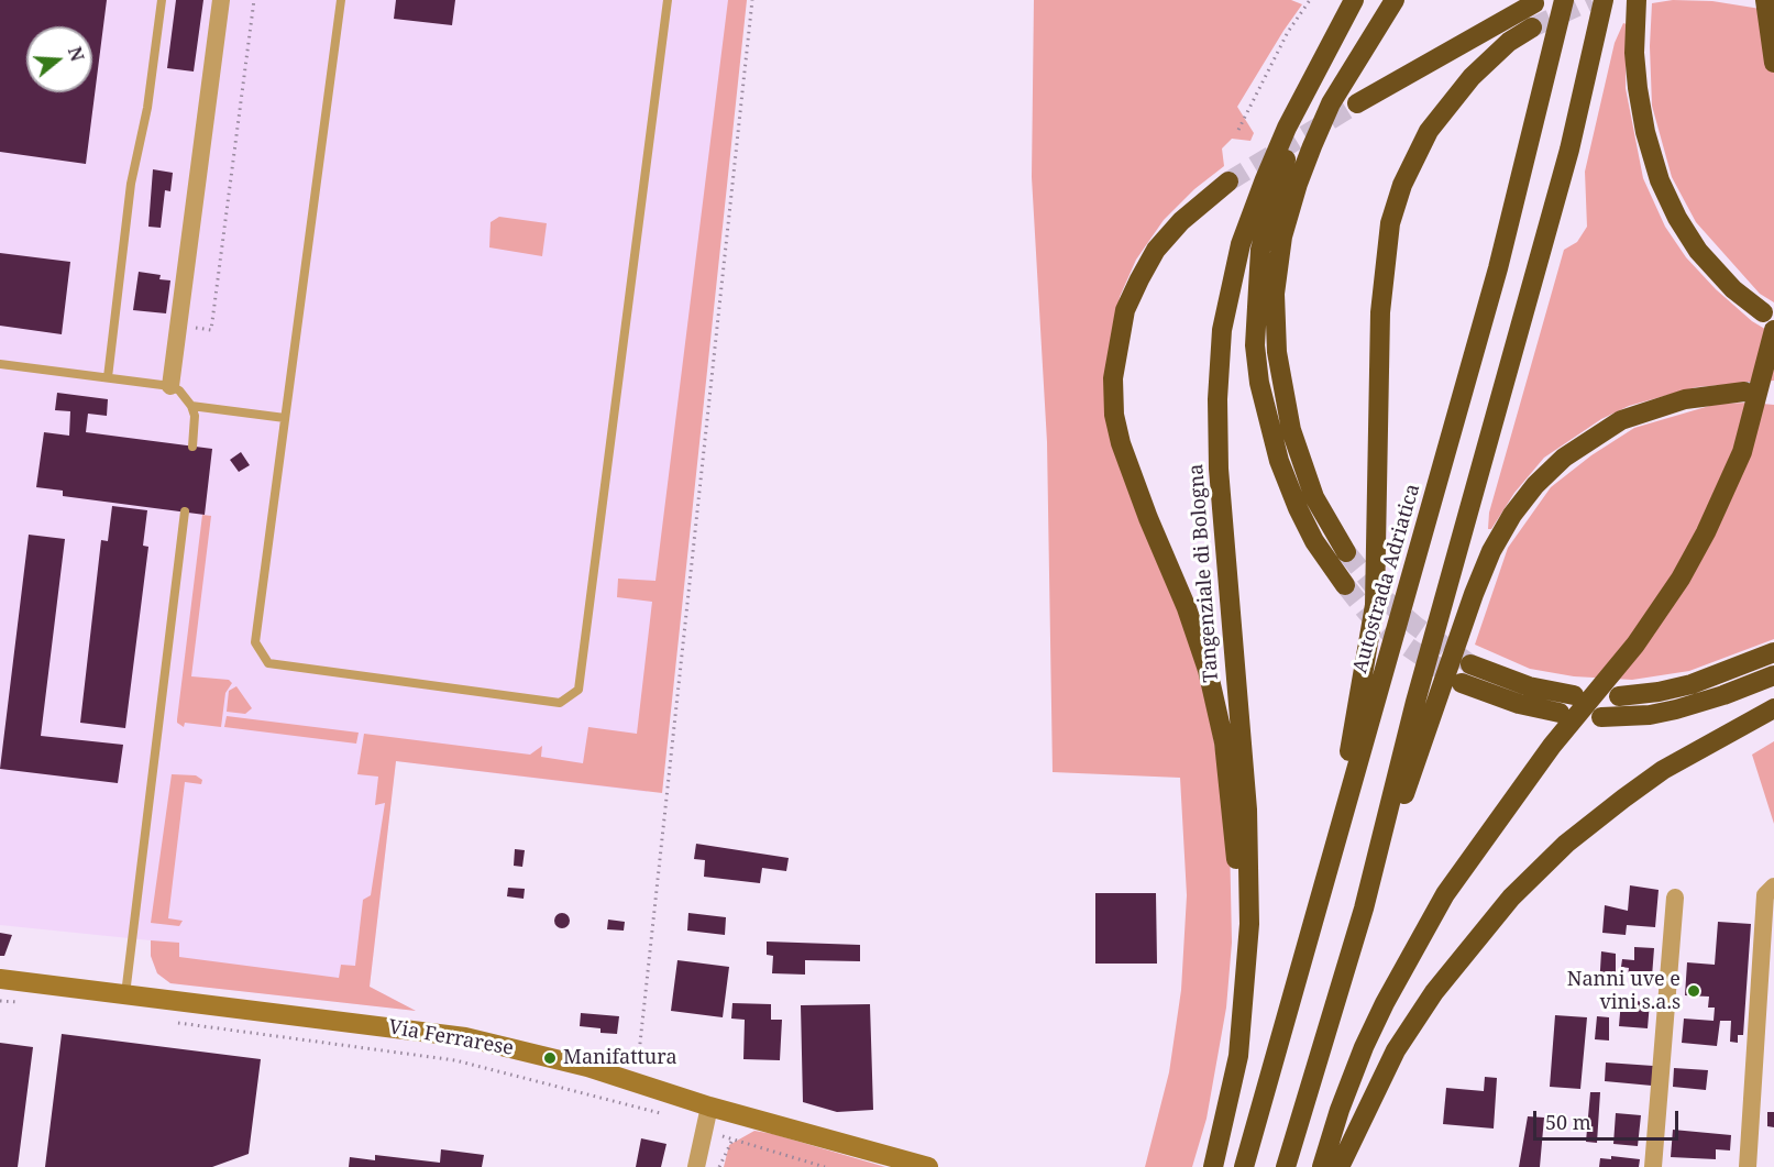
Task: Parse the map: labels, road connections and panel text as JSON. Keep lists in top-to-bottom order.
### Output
{
  "streets": {
    "highway": ["Tangenziale di Bologna", "Autostrada Adriatica"],
    "main road": ["Via Ferrarese"]
  },
  "places": ["Nanni uve e vini s.a.s", "Manifattura"],
  "scale_bar": "50 m",
  "north": "right"
}
